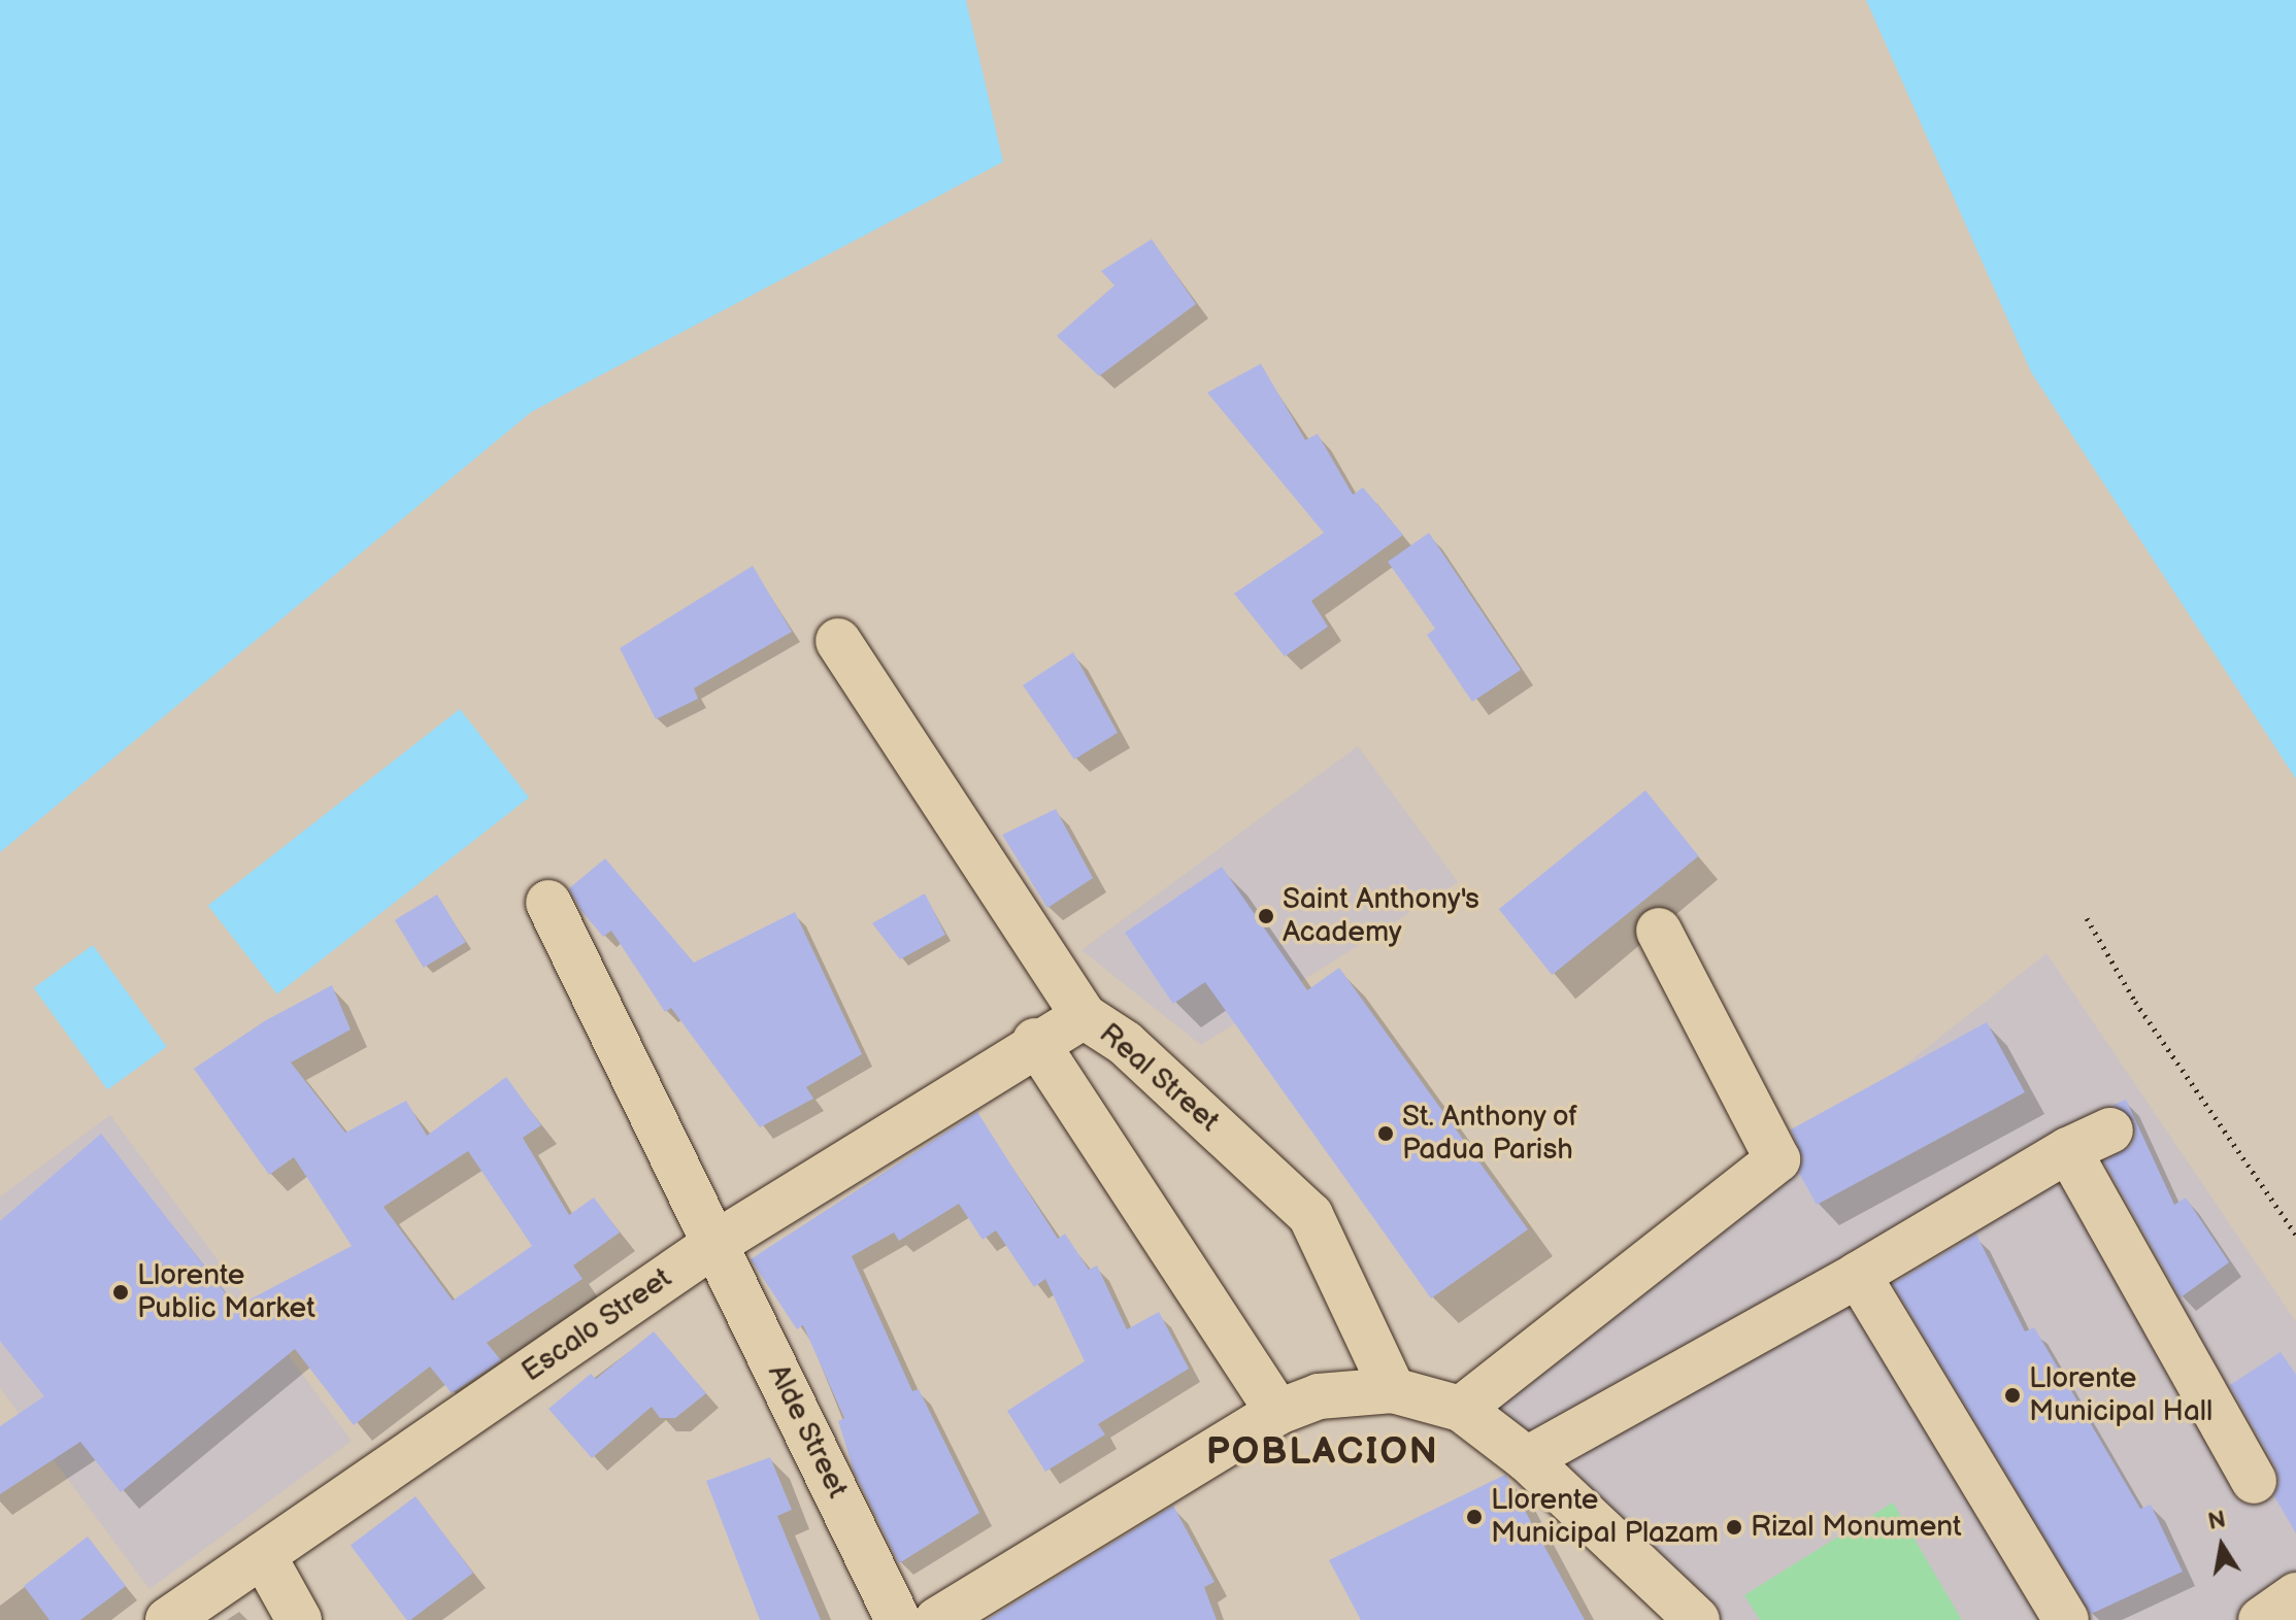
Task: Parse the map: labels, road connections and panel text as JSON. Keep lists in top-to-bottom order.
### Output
{
  "streets": {
    "street": ["Real Street", "Escalo Street", "Alde Street"]
  },
  "crossings": [
    ["Real Street", "Escalo Street"],
    ["Escalo Street", "Alde Street"]
  ],
  "districts": ["POBLACION"],
  "places": [
    "Saint Anthony's Academy",
    "St. Anthony of Padua Parish",
    "Llorente Public Market",
    "Llorente Municipal Hall",
    "Llorente Municipal Plazam",
    "Rizal Monument"
  ],
  "north": "top"
}
